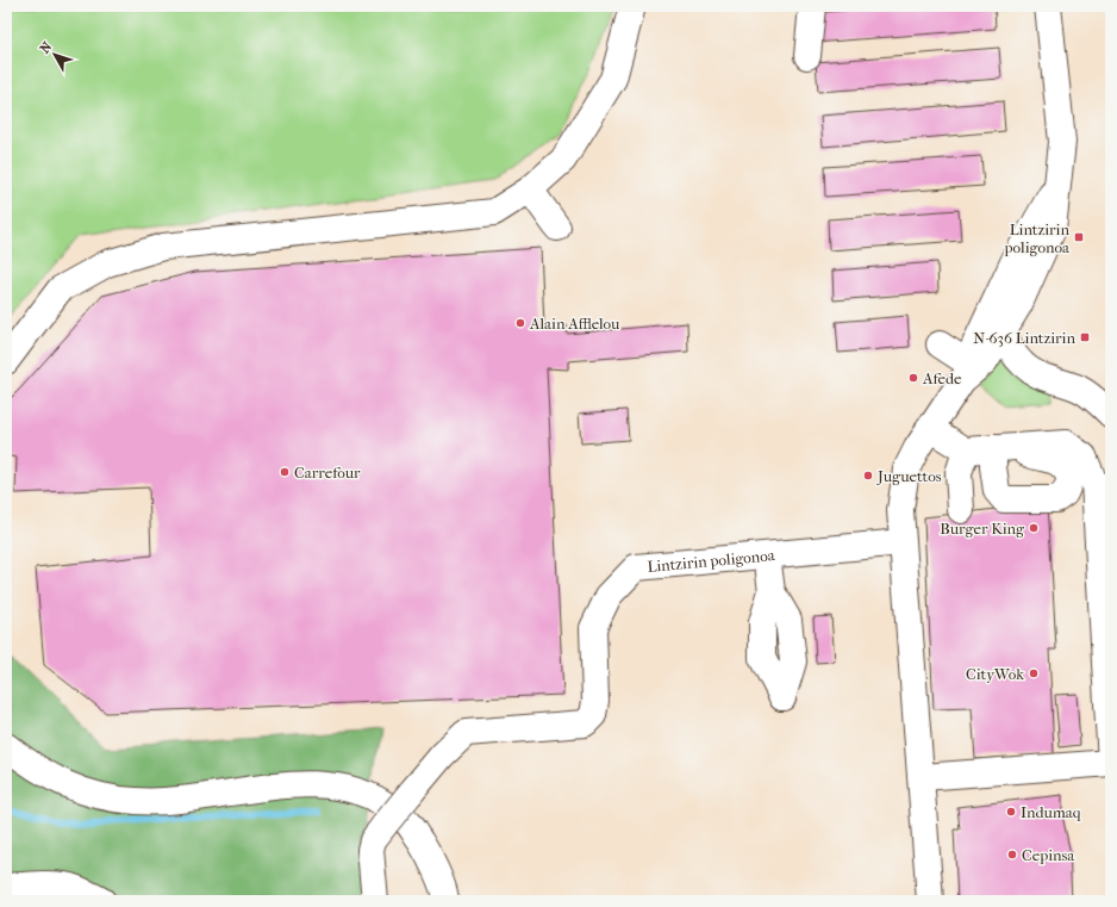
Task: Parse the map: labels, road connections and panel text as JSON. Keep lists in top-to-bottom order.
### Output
{
  "streets": {
    "street": ["Lintzirin poligonoa"]
  },
  "places": {
    "transit": ["Lintzirin poligonoa", "N-636 Lintzirin"],
    "other": [
      "Alain Afflelou",
      "Afede",
      "Carrefour",
      "Juguettos",
      "Burger King",
      "CityWok",
      "Indumaq",
      "Cepinsa"
    ]
  },
  "north": "top left"
}
